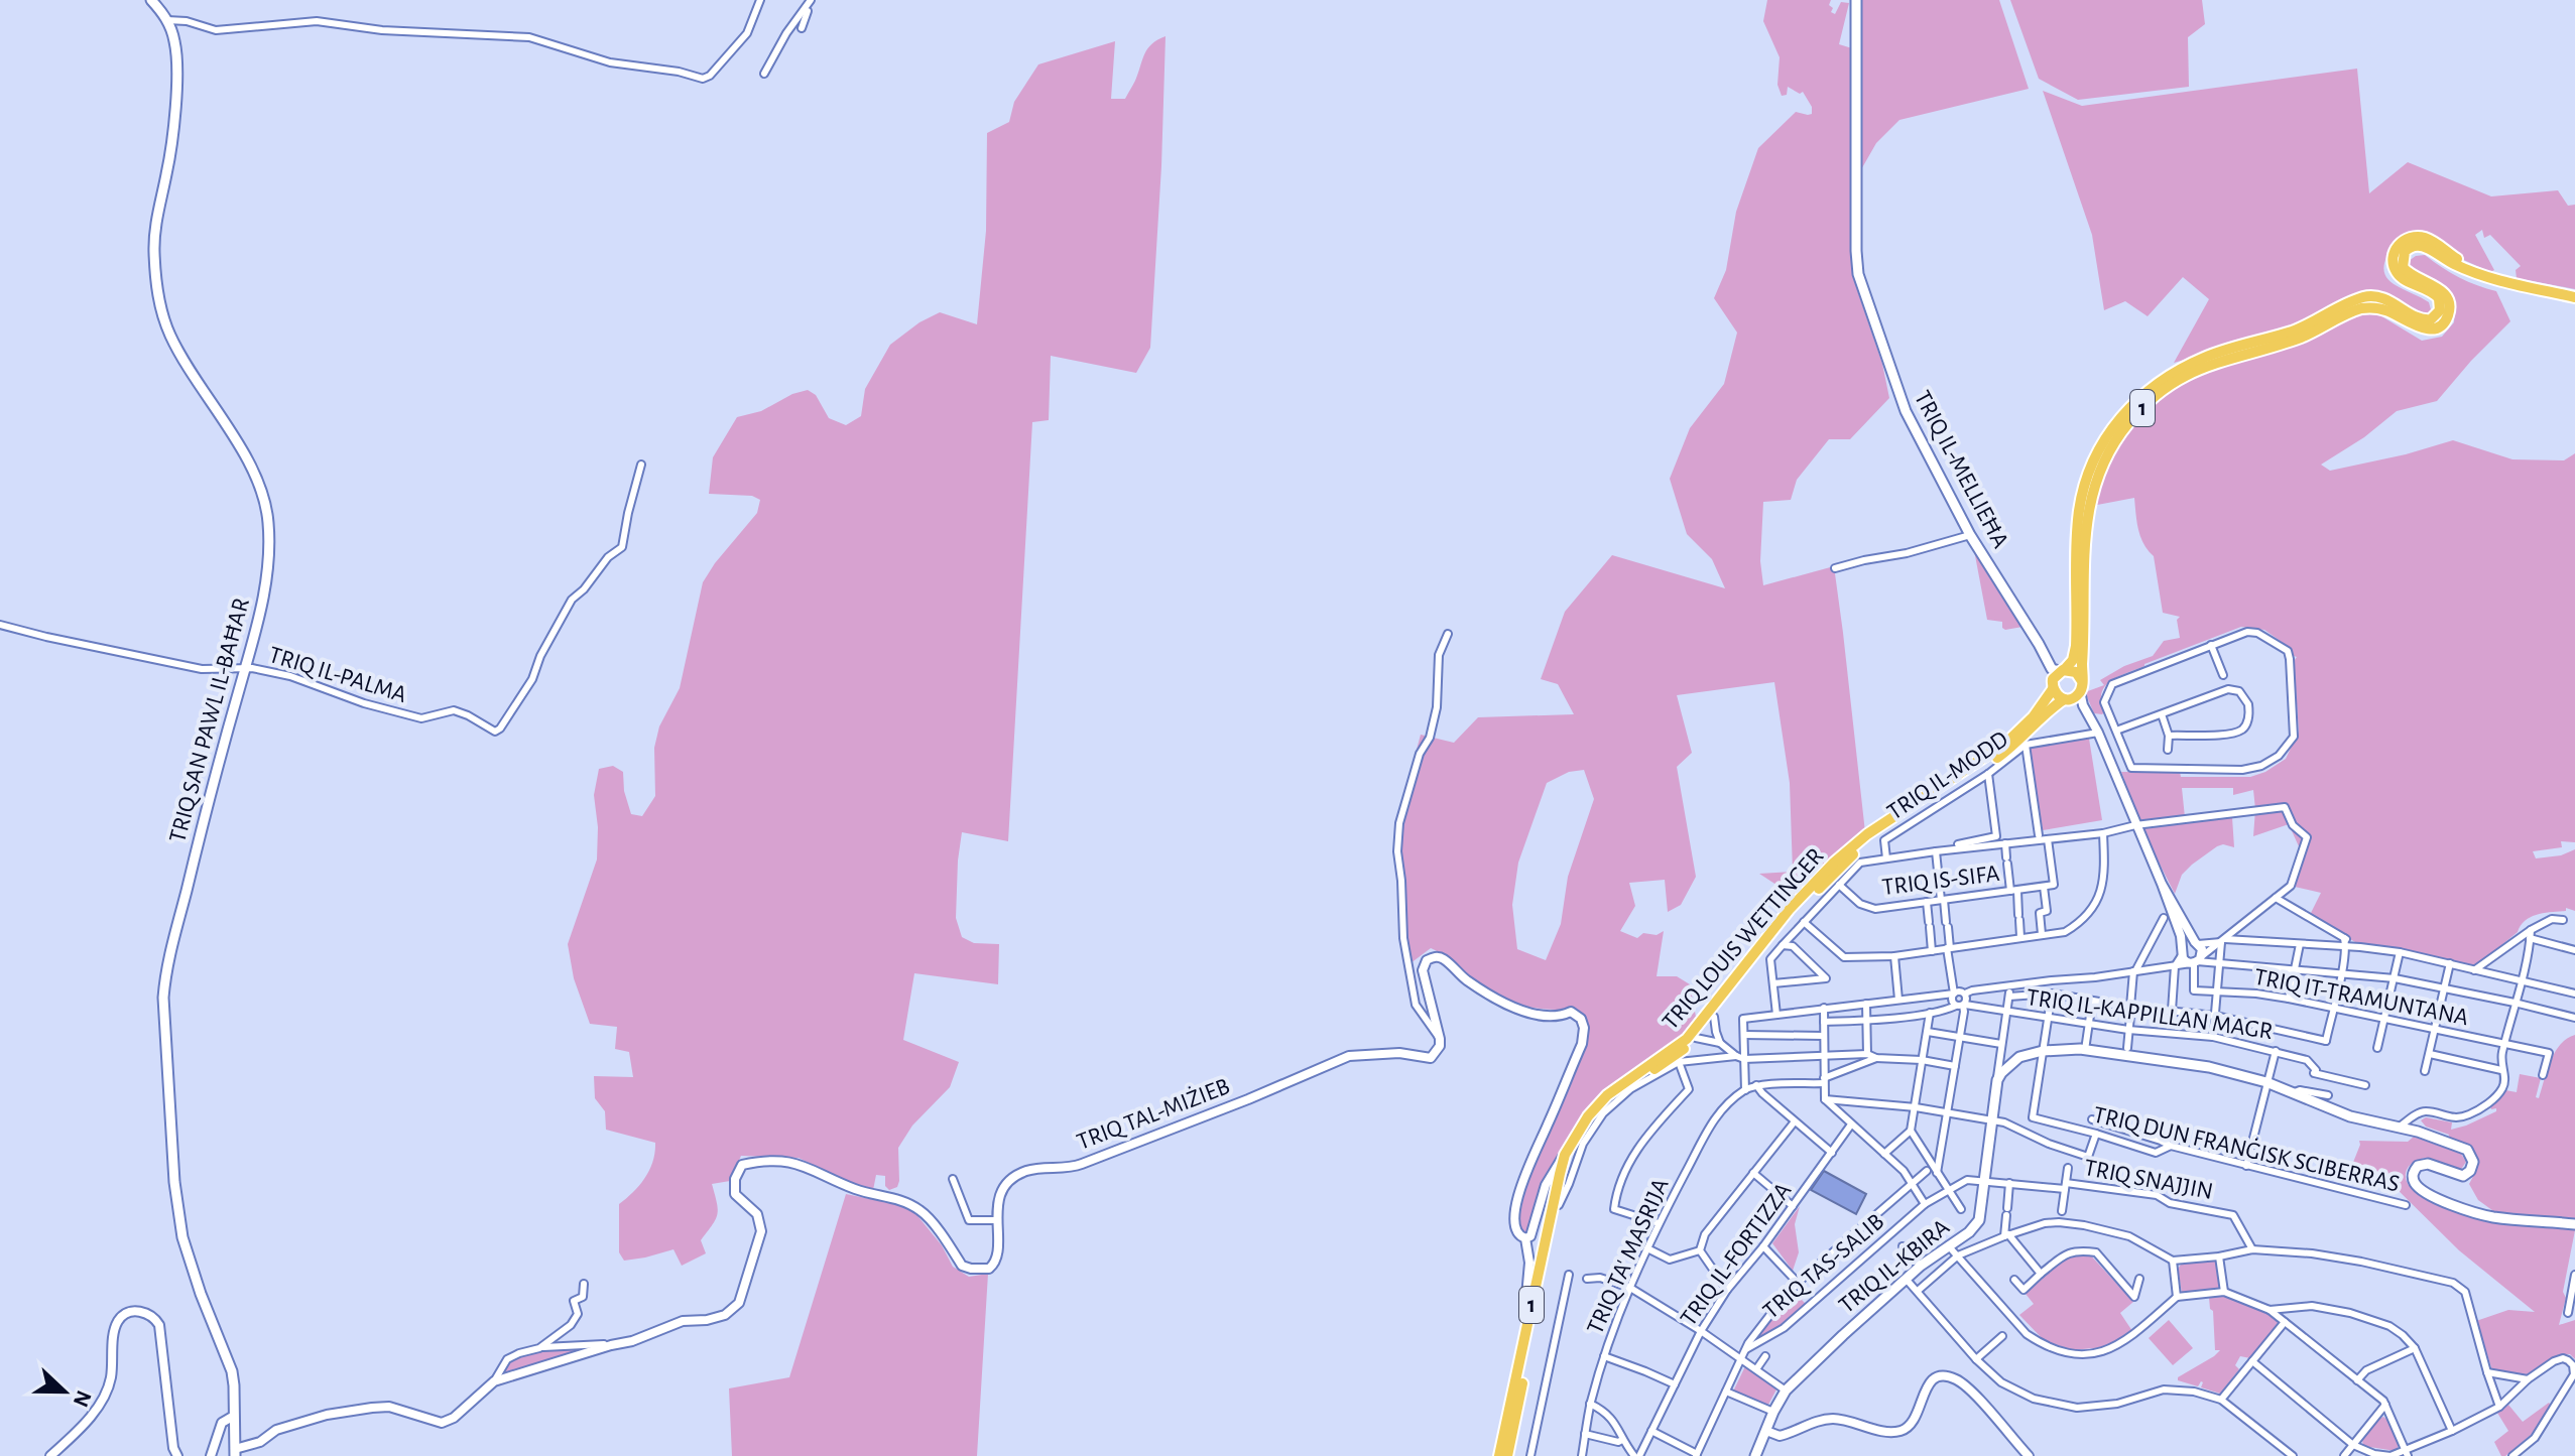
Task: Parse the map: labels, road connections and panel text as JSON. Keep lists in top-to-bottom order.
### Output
{
  "streets": {
    "highway": ["1", "TRIQ LOUIS WETTINGER"],
    "main road": ["TRIQ IL-MELLIEĦA", "TRIQ SAN PAWL IL-BAĦAR", "TRIQ IL-KBIRA"],
    "street": [
      "TRIQ IL-PALMA",
      "TRIQ IL-MODD",
      "TRIQ IS-SIFA",
      "TRIQ IT-TRAMUNTANA",
      "TRIQ IL-KAPPILLAN MAGR",
      "TRIQ TAL-MIŻIEB",
      "TRIQ DUN FRANĠISK SCIBERRAS",
      "TRIQ SNAJJIN",
      "TRIQ IL-FORTIZZA",
      "TRIQ TA' MASRIJA",
      "TRIQ TAS-SALIB"
    ]
  },
  "crossings": [
    ["1", "TRIQ IL-MELLIEĦA"],
    ["1", "TRIQ LOUIS WETTINGER"],
    ["TRIQ IL-MELLIEĦA", "TRIQ LOUIS WETTINGER"],
    ["TRIQ IL-PALMA", "TRIQ SAN PAWL IL-BAĦAR"],
    ["TRIQ SAN PAWL IL-BAĦAR", "TRIQ TAL-MIŻIEB"],
    ["TRIQ SNAJJIN", "TRIQ TAS-SALIB"],
    ["TRIQ SNAJJIN", "TRIQ IL-KBIRA"],
    ["TRIQ TAS-SALIB", "TRIQ IL-KBIRA"]
  ],
  "north": "right"
}
